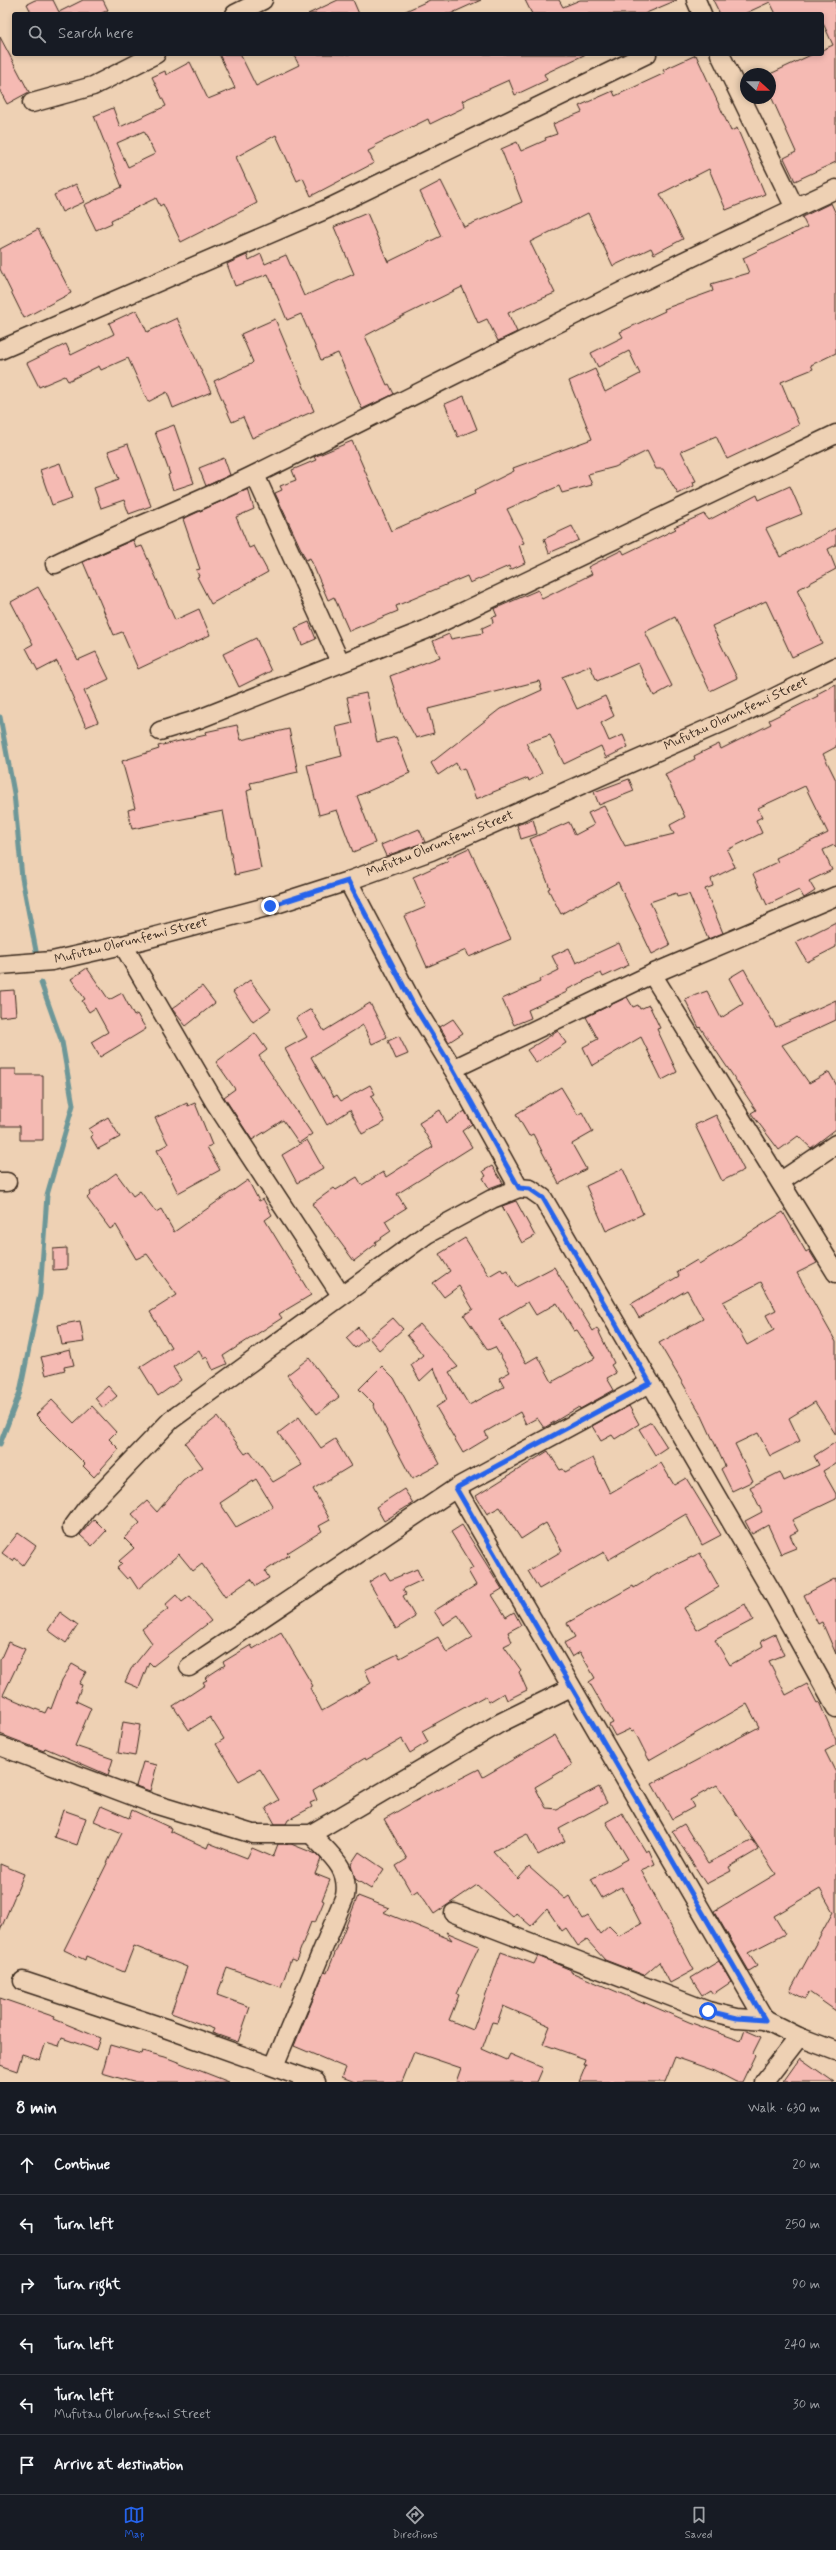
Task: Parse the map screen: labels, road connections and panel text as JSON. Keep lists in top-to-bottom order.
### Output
{
  "streets": {
    "street": ["Mufutau Olorunfemi Street"]
  },
  "north": "right",
  "page": {
    "search": "Search here",
    "heading": ["8 min", "Walk · 630 m"],
    "list": [
      ["Continue", "20 m"],
      ["Turn left", "250 m"],
      ["Turn right", "90 m"],
      ["Turn left", "240 m"],
      ["Turn left", "Mufutau Olorunfemi Street", "30 m"],
      "Arrive at destination"
    ],
    "nav": ["Map", "Directions", "Saved"]
  }
}
